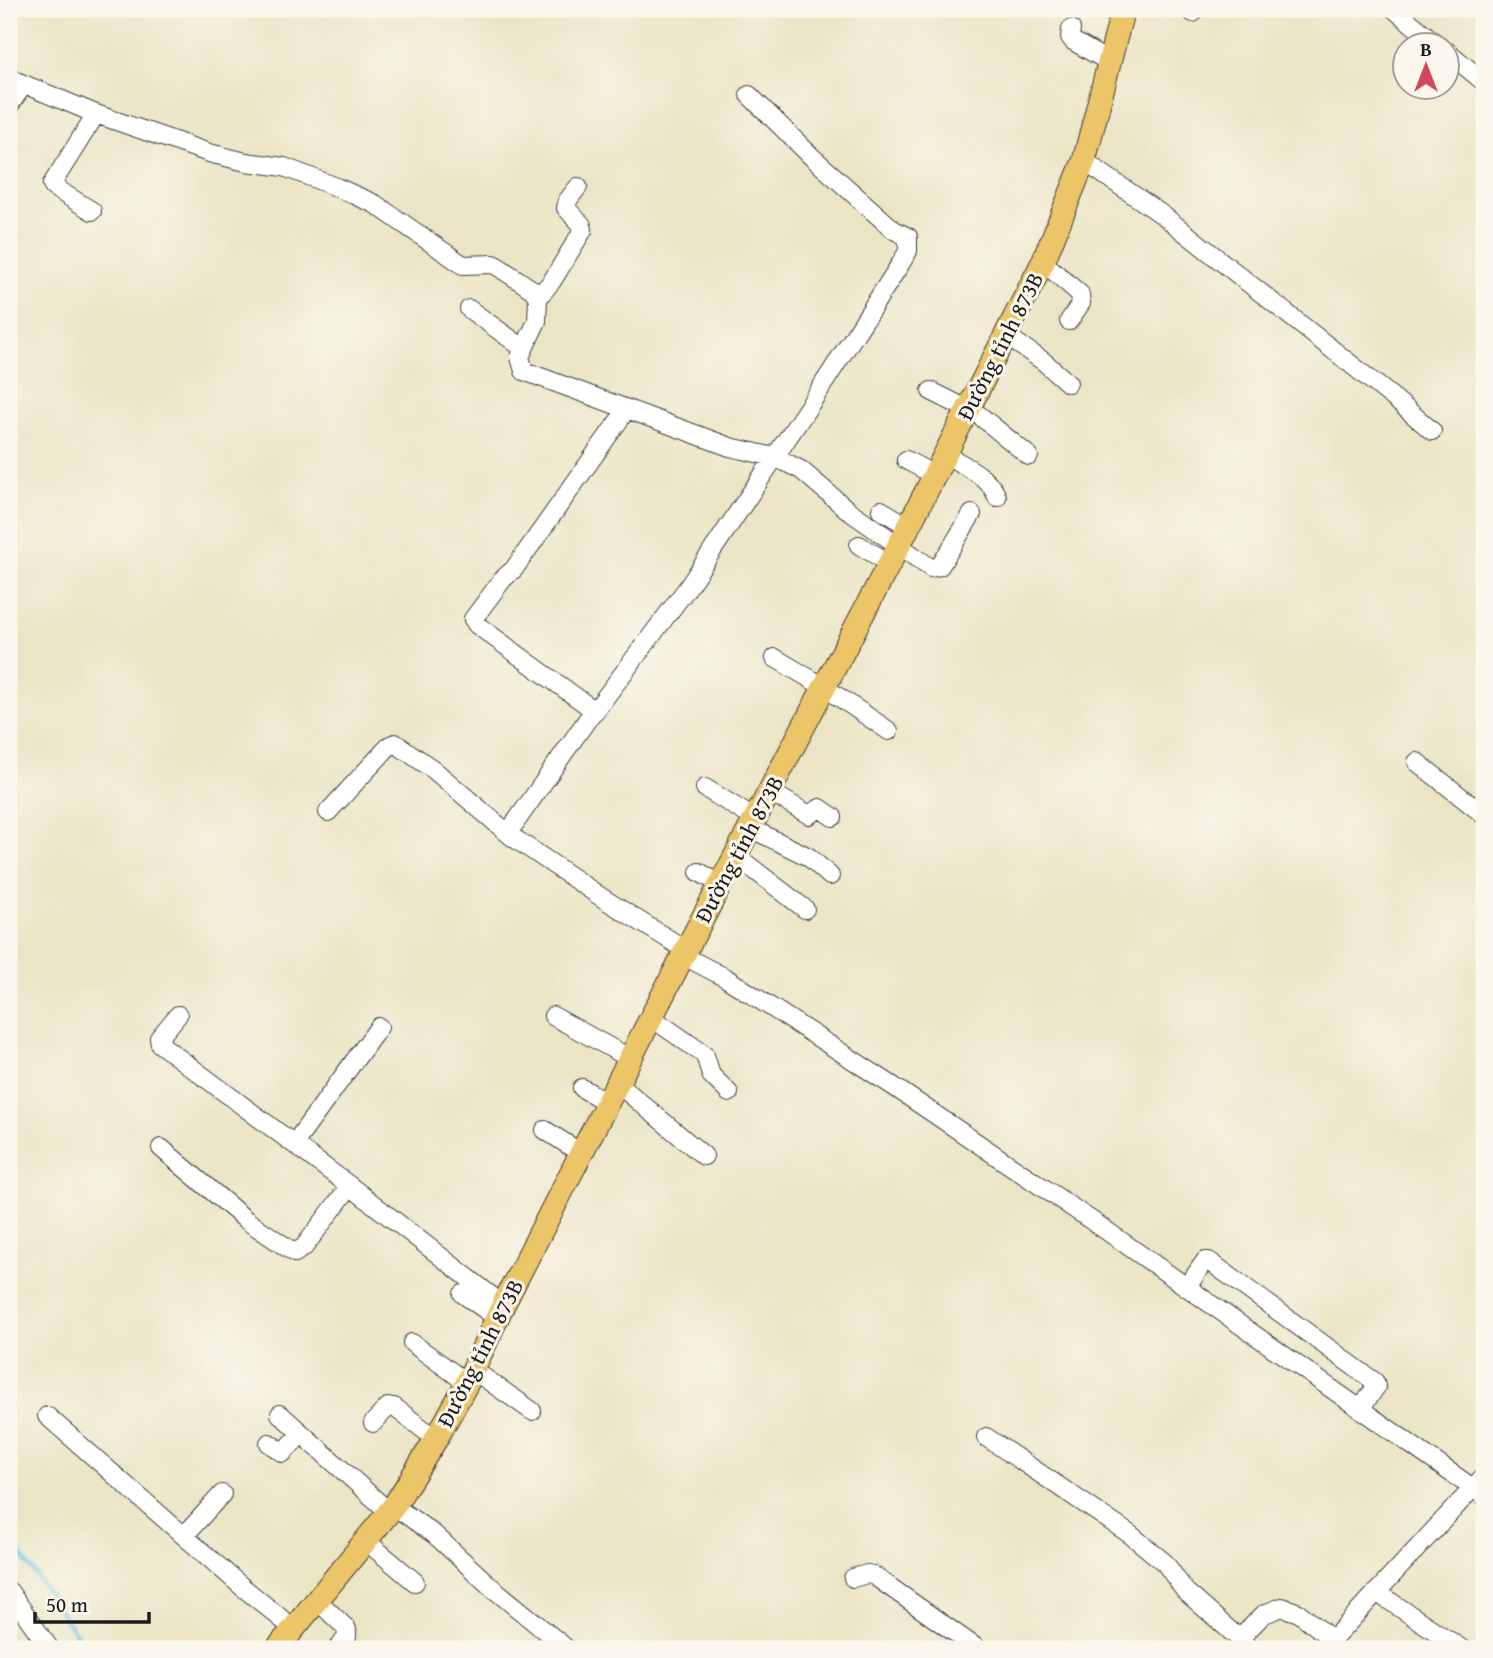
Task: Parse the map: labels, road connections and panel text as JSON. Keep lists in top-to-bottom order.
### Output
{
  "streets": {
    "main road": ["Đường tỉnh 873B"]
  },
  "scale_bar": "50 m",
  "north": "top"
}
